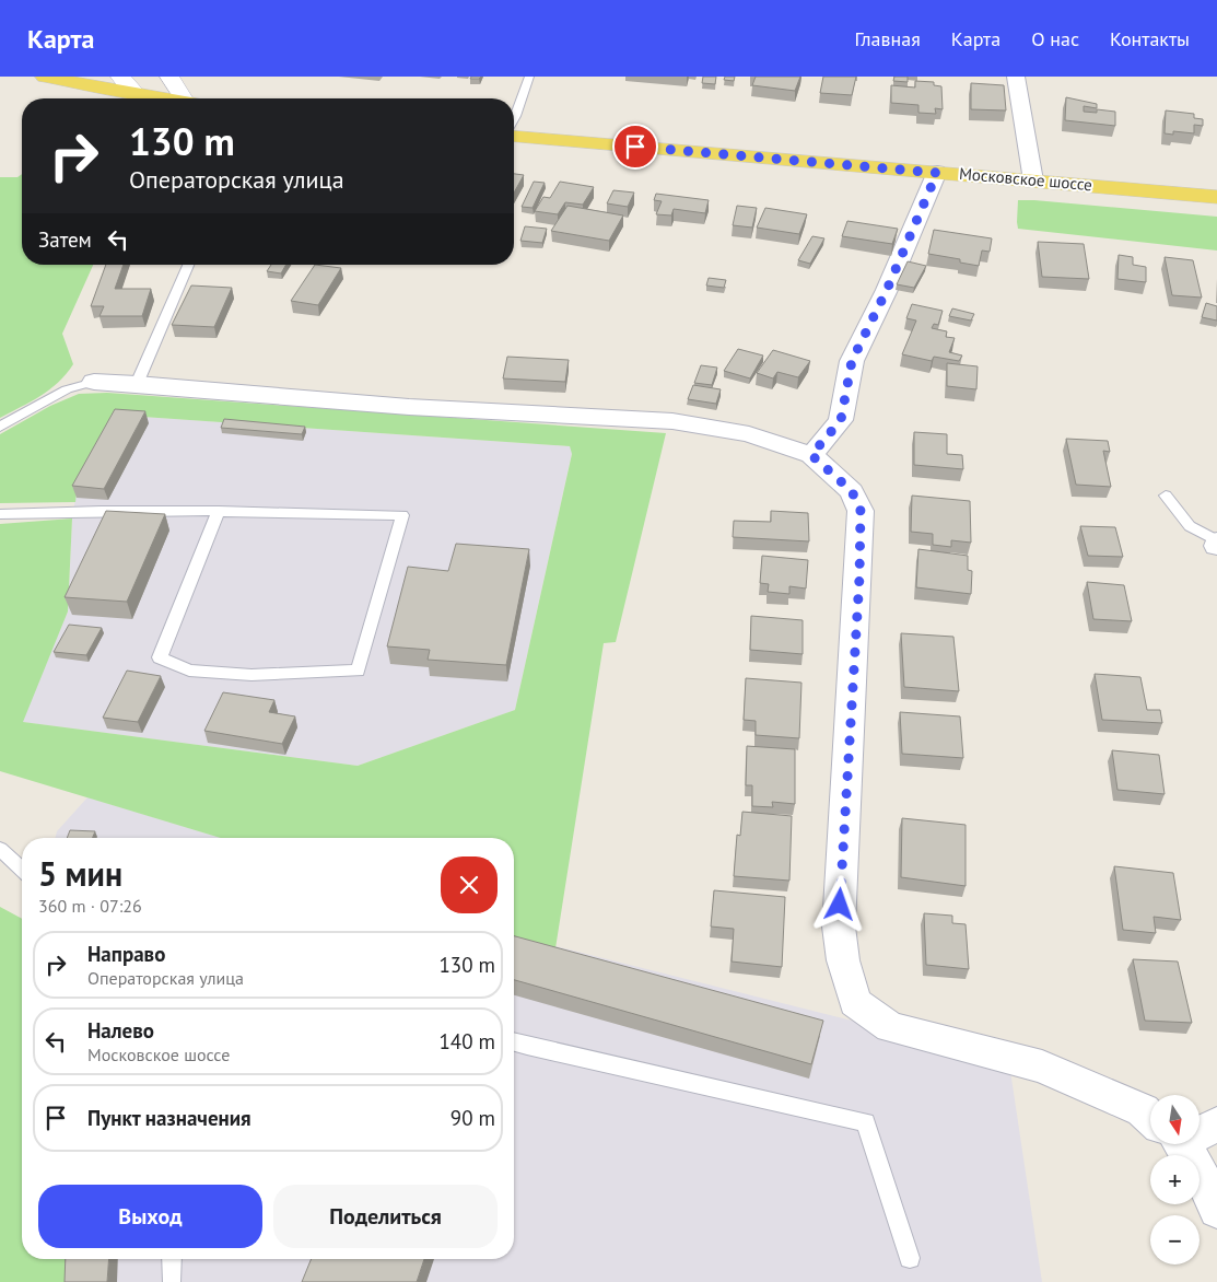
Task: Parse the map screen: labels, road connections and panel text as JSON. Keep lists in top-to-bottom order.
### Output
{
  "streets": {
    "main road": ["Московское шоссе"]
  },
  "north": "bottom",
  "page": {
    "header": "Карта",
    "nav": [
      "Главная",
      "Карта",
      "О нас",
      "Контакты"
    ],
    "turn": ["130 m", "Операторская улица"],
    "then": "Затем",
    "heading": ["5 мин", "360 m · 07:26"],
    "list": [
      {
        "name": "Направо",
        "note": "Операторская улица",
        "value": "130 m"
      },
      {
        "name": "Налево",
        "note": "Московское шоссе",
        "value": "140 m"
      },
      {
        "name": "Пункт назначения",
        "value": "90 m"
      }
    ],
    "map_buttons": ["+", "−"],
    "buttons": ["Выход", "Поделиться"]
  }
}
